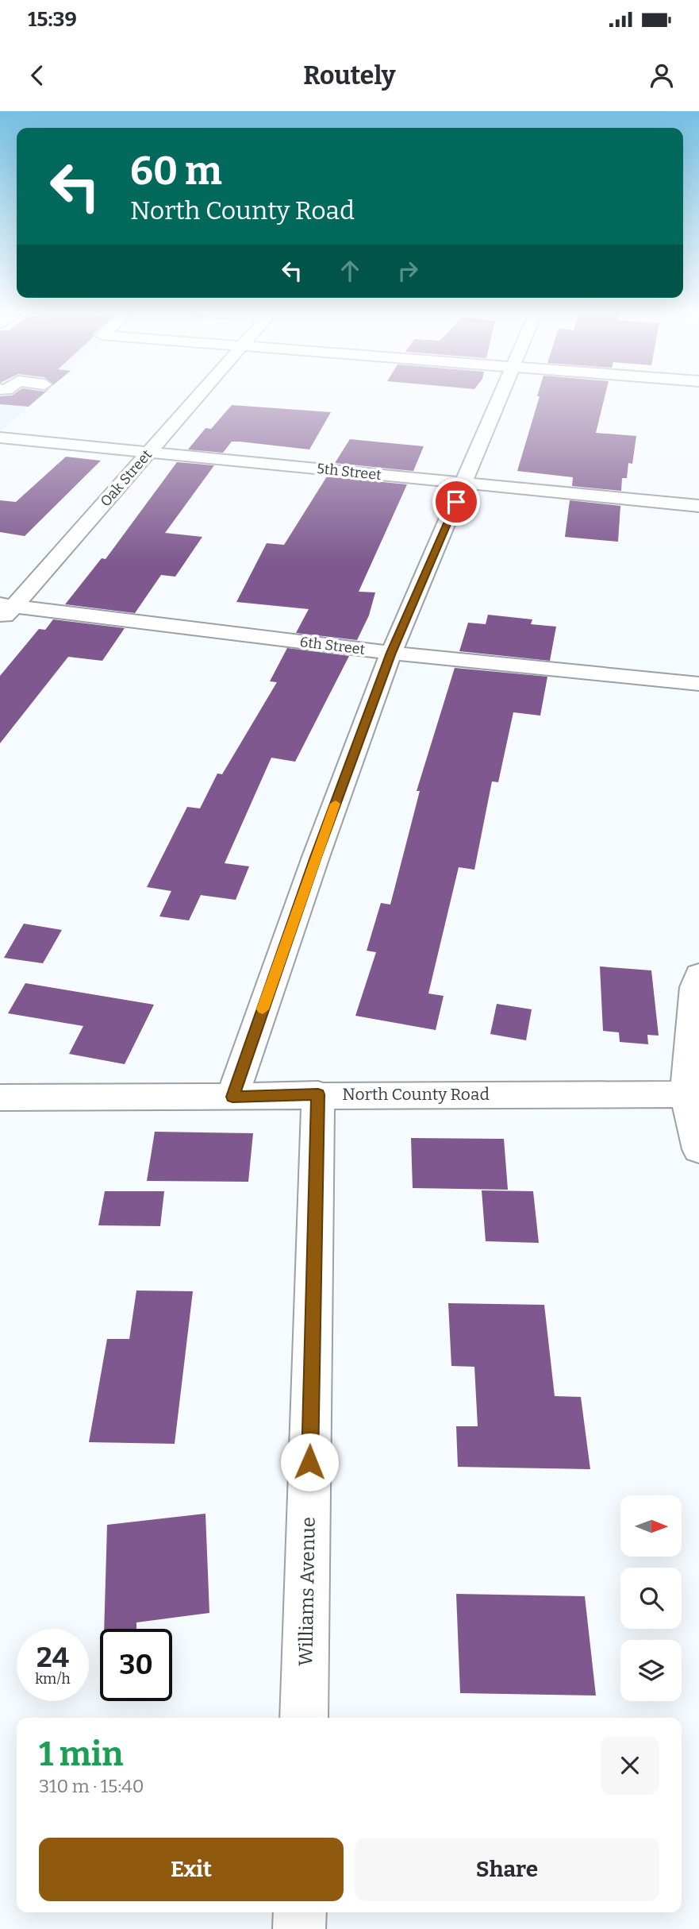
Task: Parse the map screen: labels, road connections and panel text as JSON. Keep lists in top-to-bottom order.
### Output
{
  "streets": {
    "street": [
      "5th Street",
      "Oak Street",
      "6th Street",
      "North County Road",
      "Williams Avenue"
    ]
  },
  "crossings": [
    ["5th Street", "Oak Street"],
    ["Oak Street", "6th Street"],
    ["North County Road", "Williams Avenue"]
  ],
  "north": "right",
  "page": {
    "status": "15:39",
    "header": "Routely",
    "turn": ["60 m", "North County Road"],
    "speed": "24 km/h",
    "limit": "30",
    "heading": ["1 min", "310 m · 15:40"],
    "buttons": ["Exit", "Share"]
  }
}
